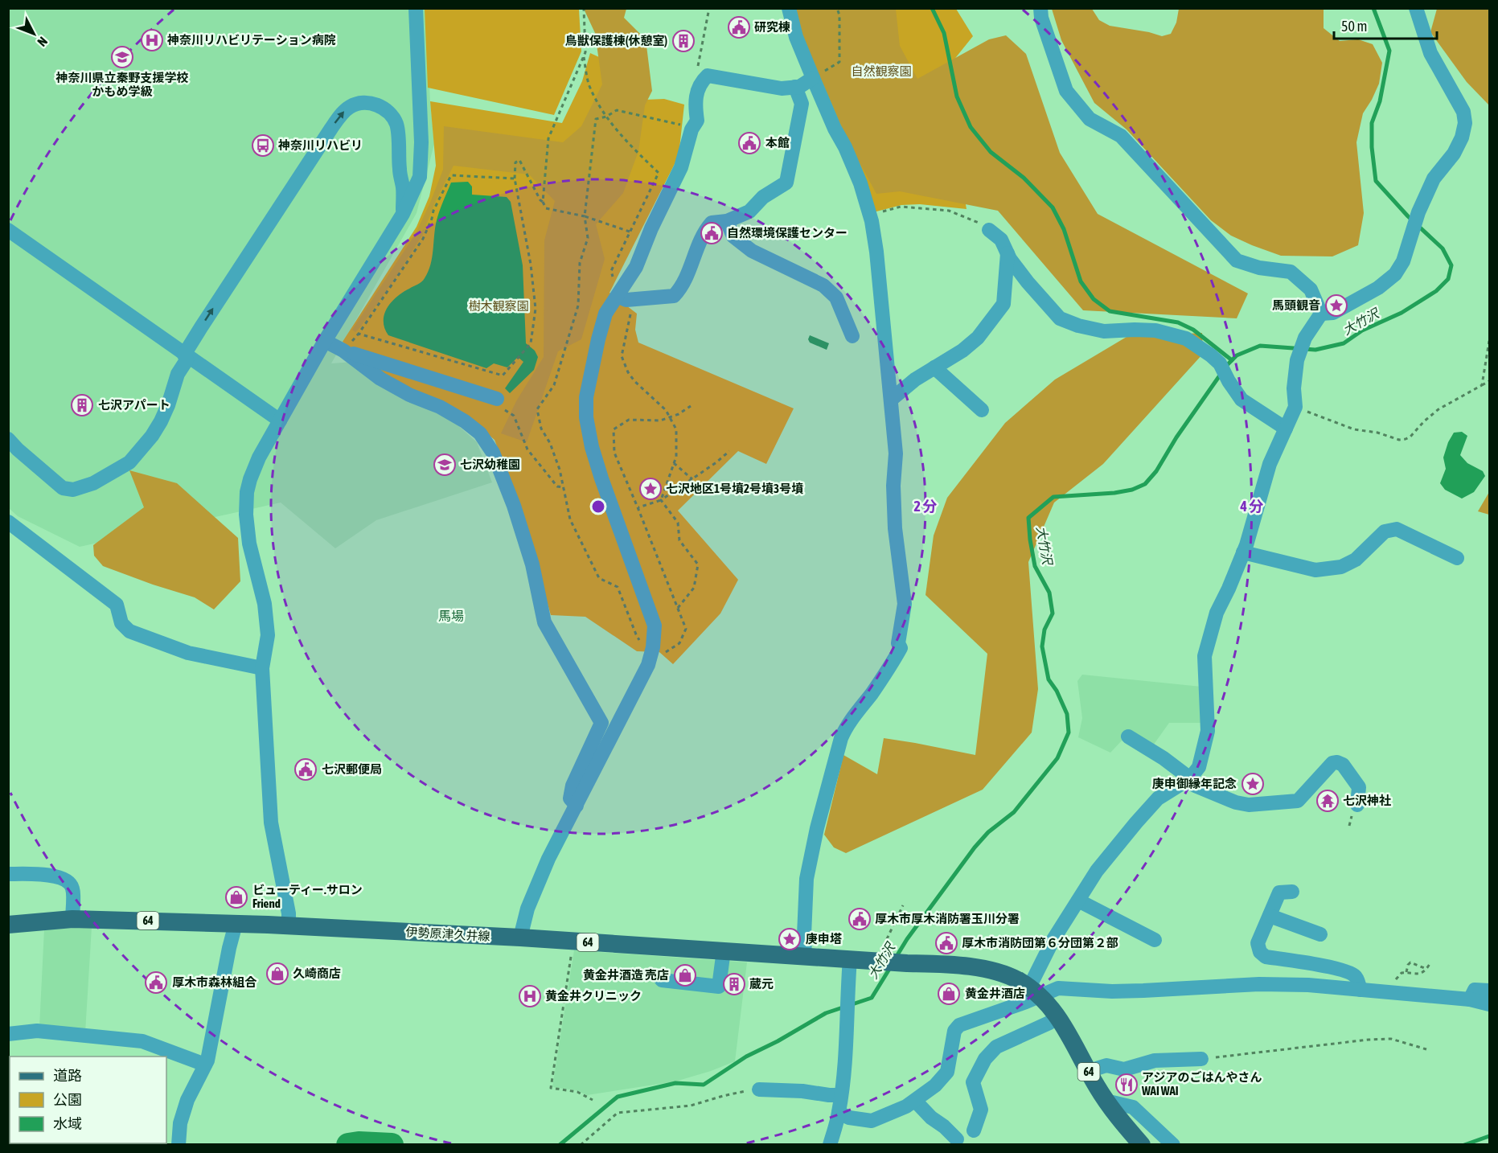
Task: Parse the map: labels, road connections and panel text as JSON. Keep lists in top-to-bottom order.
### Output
{
  "streets": {
    "main road": ["64", "伊勢原津久井線"]
  },
  "crossings": [
    ["64", "伊勢原津久井線"]
  ],
  "districts": ["馬場"],
  "water": ["大竹沢"],
  "parks": ["自然観察園", "樹木観察園"],
  "places": {
    "public building": [
      "研究棟",
      "本館",
      "自然環境保護センター",
      "七沢郵便局",
      "厚木市厚木消防署玉川分署",
      "厚木市消防団第６分団第２部",
      "厚木市森林組合"
    ],
    "hospital": ["神奈川リハビリテーション病院", "黄金井クリニック"],
    "building": ["鳥獣保護棟(休憩室)", "七沢アパート", "蔵元"],
    "school or university": ["神奈川県立秦野支援学校 かもめ学級", "七沢幼稚園"],
    "bus stop": ["神奈川リハビリ"],
    "place": [
      "馬頭観音",
      "七沢地区1号墳2号墳3号墳",
      "庚申御縁年記念",
      "庚申塔"
    ],
    "temple": ["七沢神社"],
    "shop": [
      "ビューティー.サロン Friend",
      "久崎商店",
      "黄金井酒造 売店",
      "黄金井酒店"
    ],
    "restaurant": ["アジアのごはんやさん WAI WAI"]
  },
  "legend": ["道路", "公園", "水域"],
  "scale_bar": "50 m",
  "north": "bottom right",
  "rings": ["2 分", "4 分"]
}
